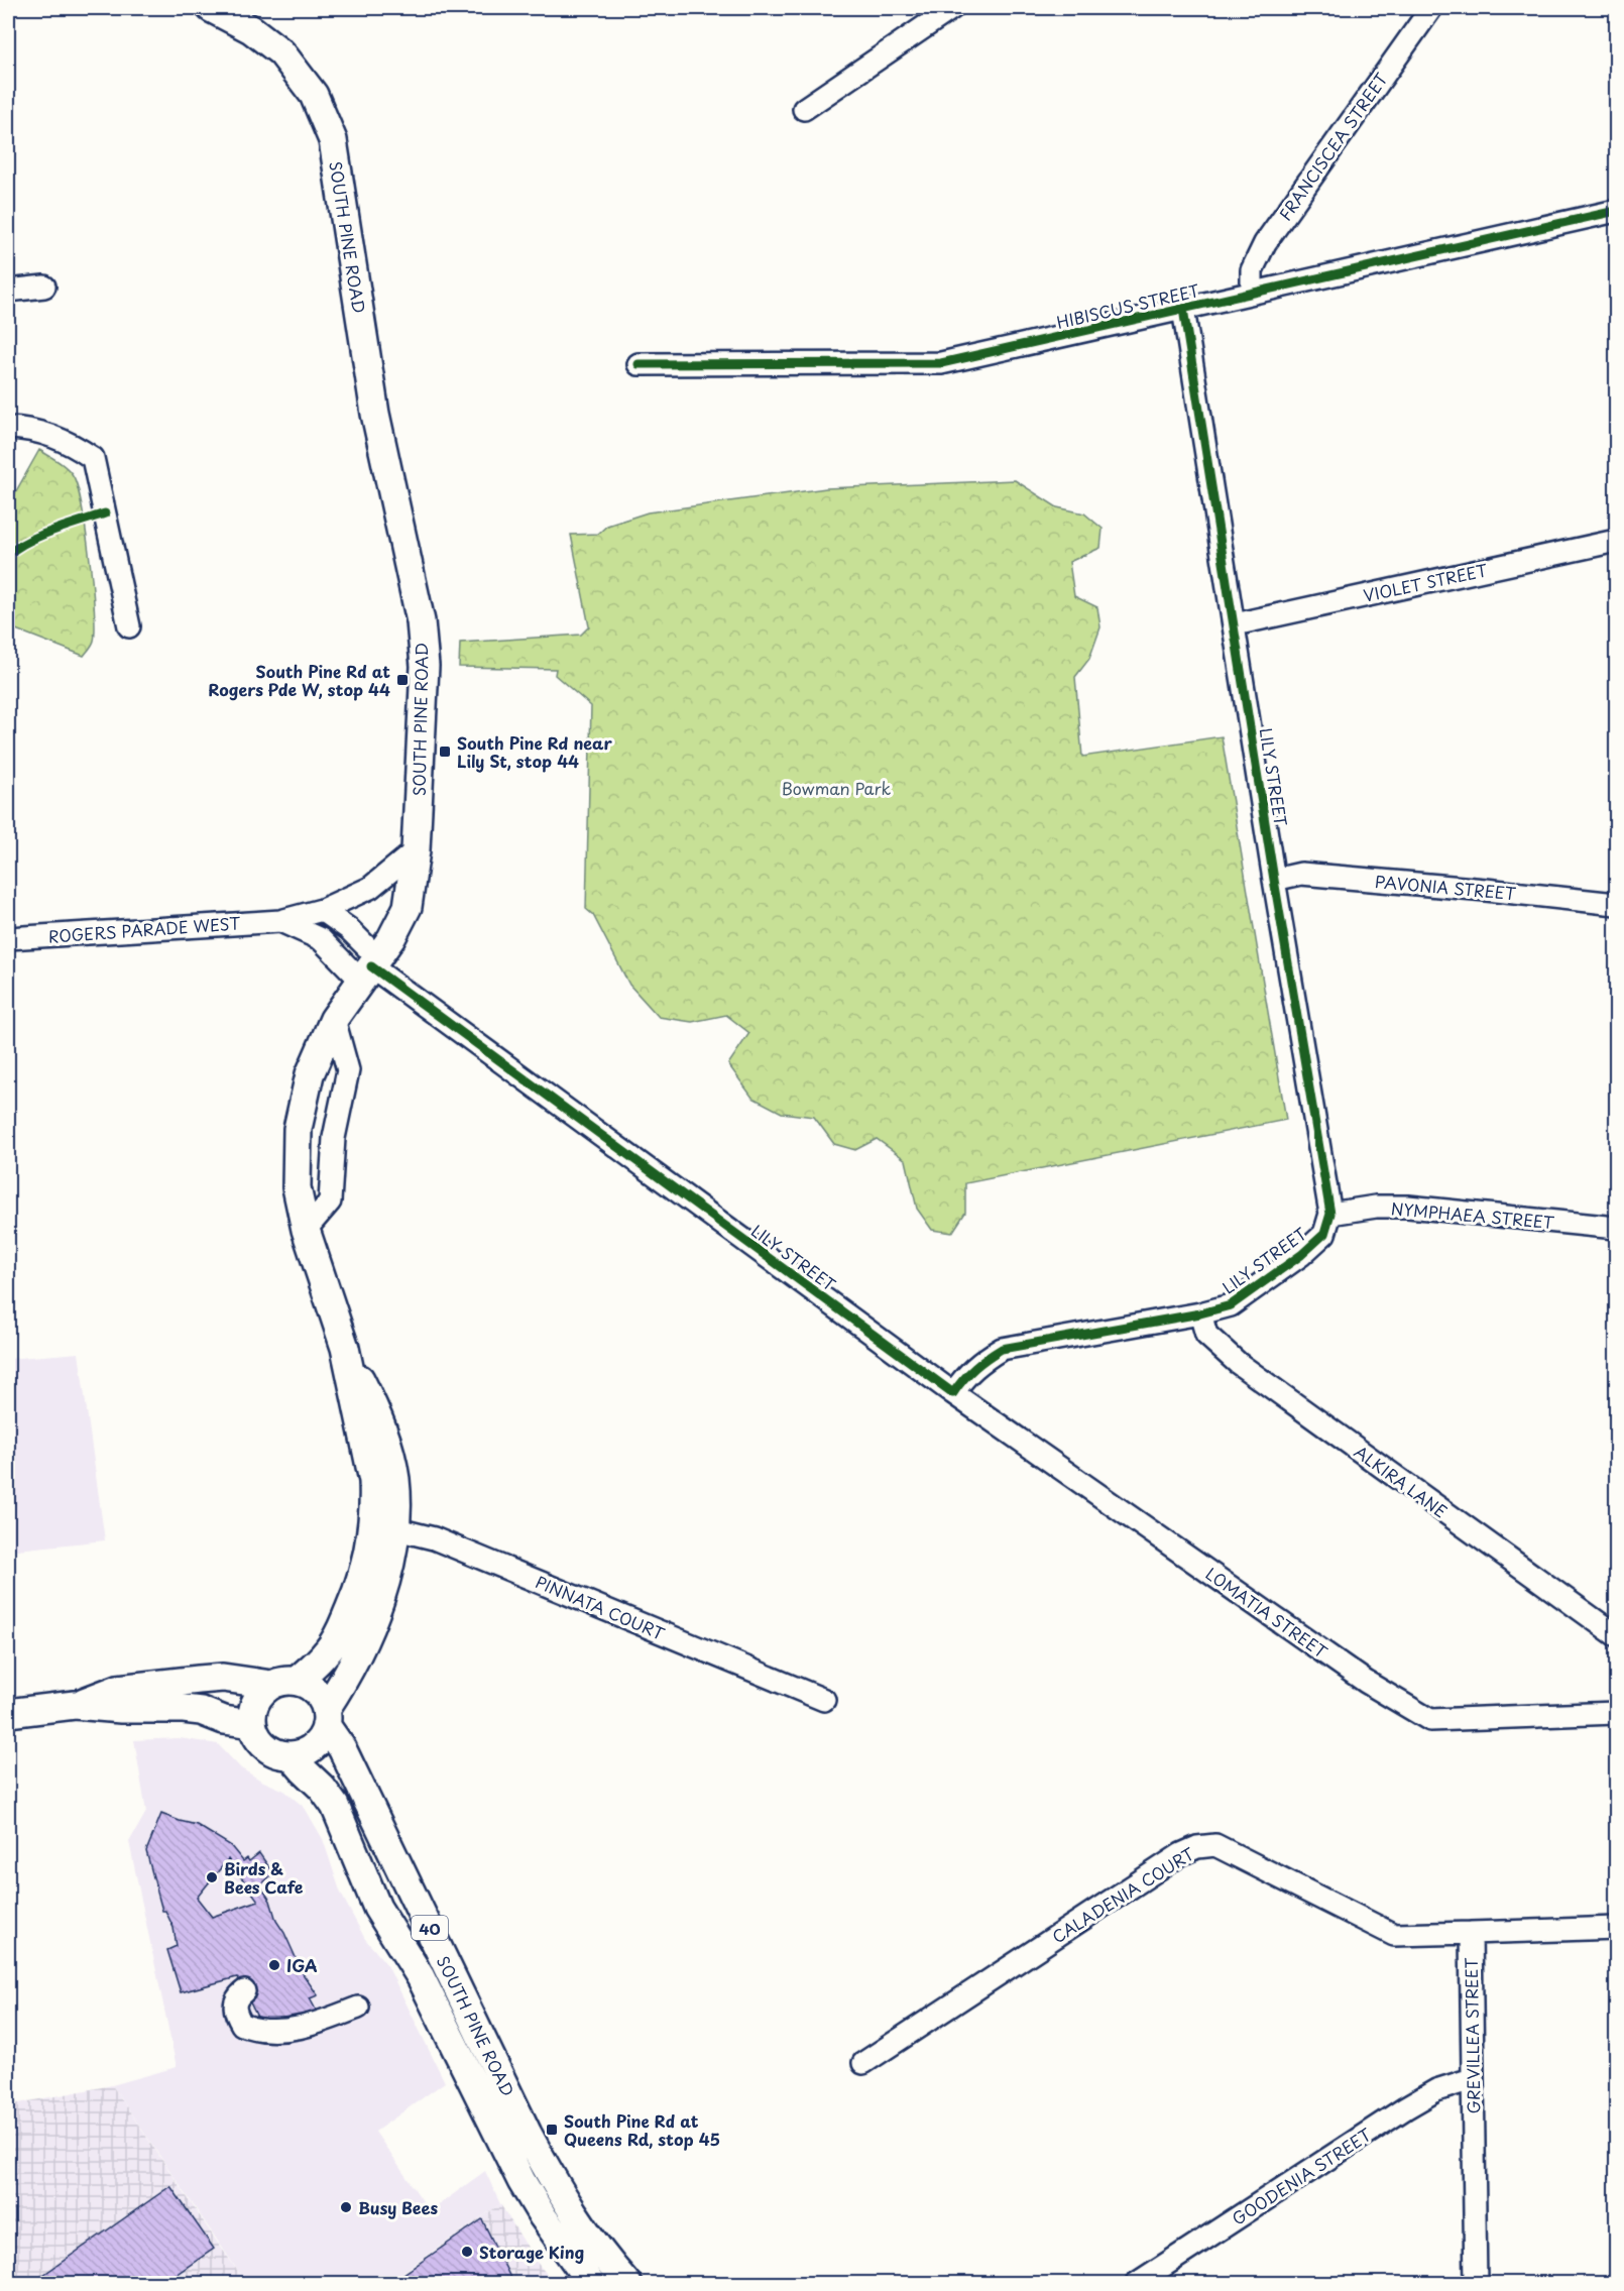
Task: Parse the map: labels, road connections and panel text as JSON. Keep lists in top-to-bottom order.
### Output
{
  "streets": {
    "main road": ["SOUTH PINE ROAD", "40"],
    "street": [
      "FRANCISCEA STREET",
      "HIBISCUS STREET",
      "VIOLET STREET",
      "LILY STREET",
      "PAVONIA STREET",
      "ROGERS PARADE WEST",
      "NYMPHAEA STREET",
      "ALKIRA LANE",
      "PINNATA COURT",
      "LOMATIA STREET",
      "CALADENIA COURT",
      "GREVILLEA STREET",
      "GOODENIA STREET"
    ]
  },
  "crossings": [
    ["FRANCISCEA STREET", "HIBISCUS STREET"],
    ["SOUTH PINE ROAD", "LILY STREET"],
    ["SOUTH PINE ROAD", "ROGERS PARADE WEST"],
    ["SOUTH PINE ROAD", "PINNATA COURT"],
    ["SOUTH PINE ROAD", "40"],
    ["HIBISCUS STREET", "LILY STREET"],
    ["VIOLET STREET", "LILY STREET"],
    ["LILY STREET", "PAVONIA STREET"],
    ["LILY STREET", "ROGERS PARADE WEST"],
    ["LILY STREET", "NYMPHAEA STREET"],
    ["LILY STREET", "ALKIRA LANE"],
    ["LILY STREET", "LOMATIA STREET"],
    ["CALADENIA COURT", "GREVILLEA STREET"],
    ["GREVILLEA STREET", "GOODENIA STREET"]
  ],
  "parks": ["Bowman Park"],
  "places": {
    "transit": ["South Pine Rd at Rogers Pde W, stop 44", "South Pine Rd near Lily St, stop 44", "South Pine Rd at Queens Rd, stop 45"],
    "other": [
      "Birds & Bees Cafe",
      "IGA",
      "Busy Bees",
      "Storage King"
    ]
  }
}
